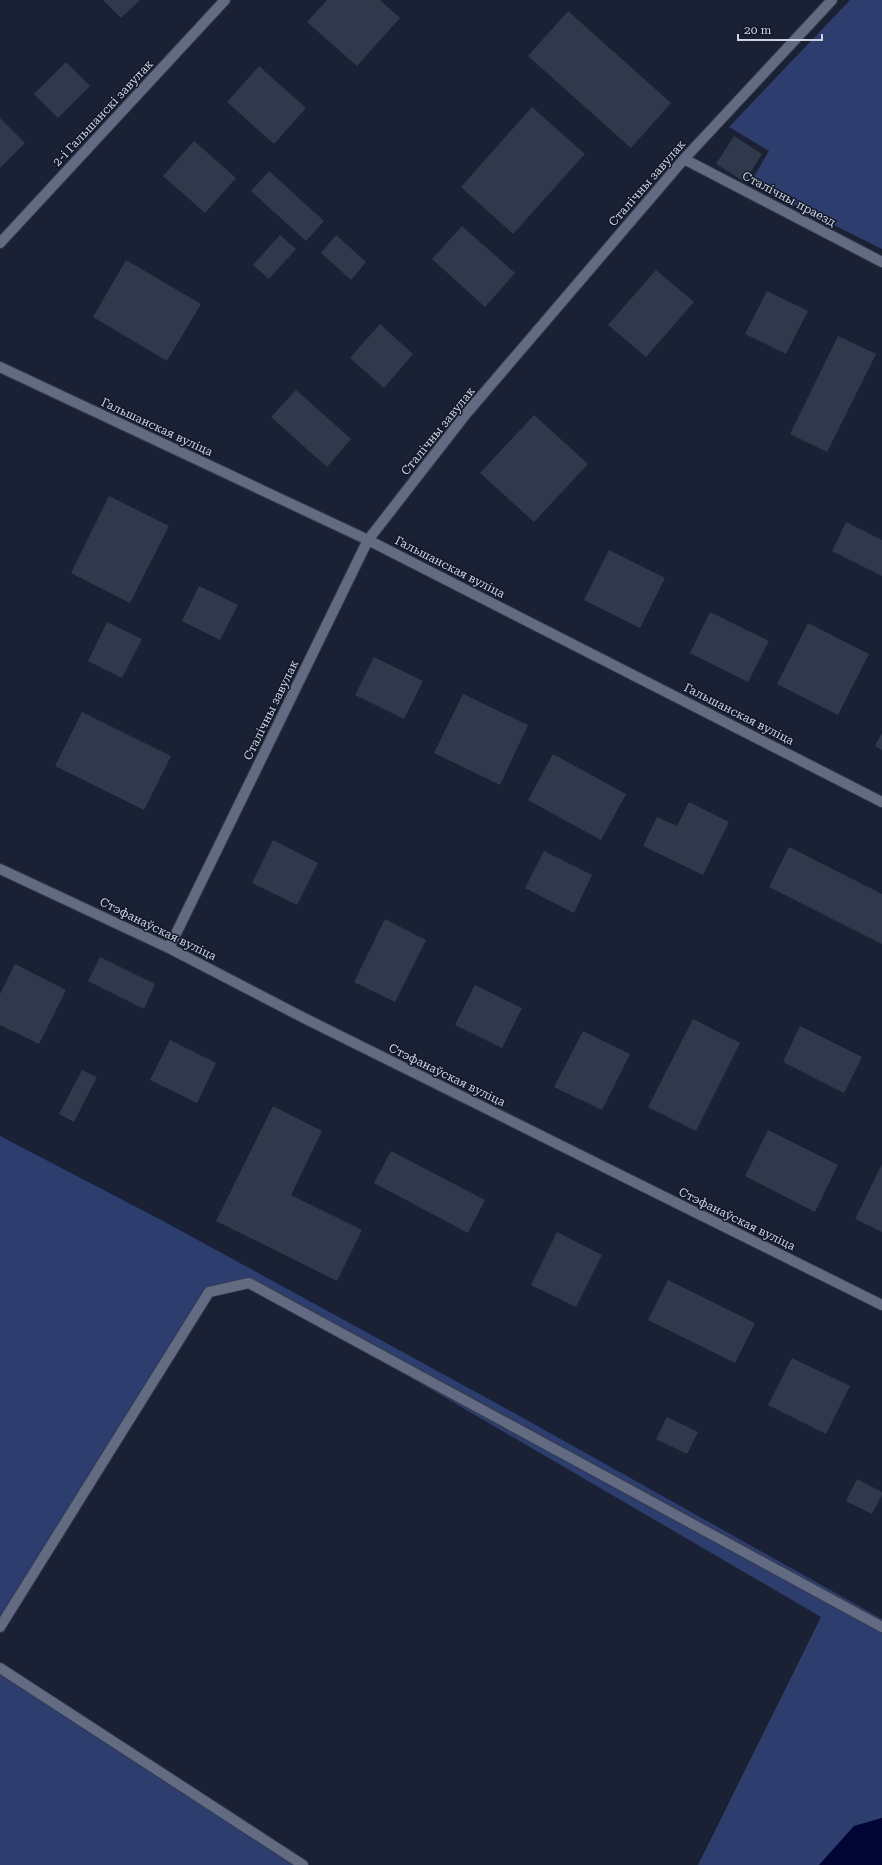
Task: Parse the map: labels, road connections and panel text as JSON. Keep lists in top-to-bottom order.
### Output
{
  "streets": {
    "street": [
      "2-і Гальшанскі завулак",
      "Сталічны завулак",
      "Сталічны праезд",
      "Гальшанская вуліца",
      "Стэфанаўская вуліца"
    ]
  },
  "crossings": [
    ["Сталічны завулак", "Сталічны праезд"],
    ["Сталічны завулак", "Гальшанская вуліца"],
    ["Сталічны завулак", "Стэфанаўская вуліца"]
  ],
  "scale_bar": "20 m"
}
